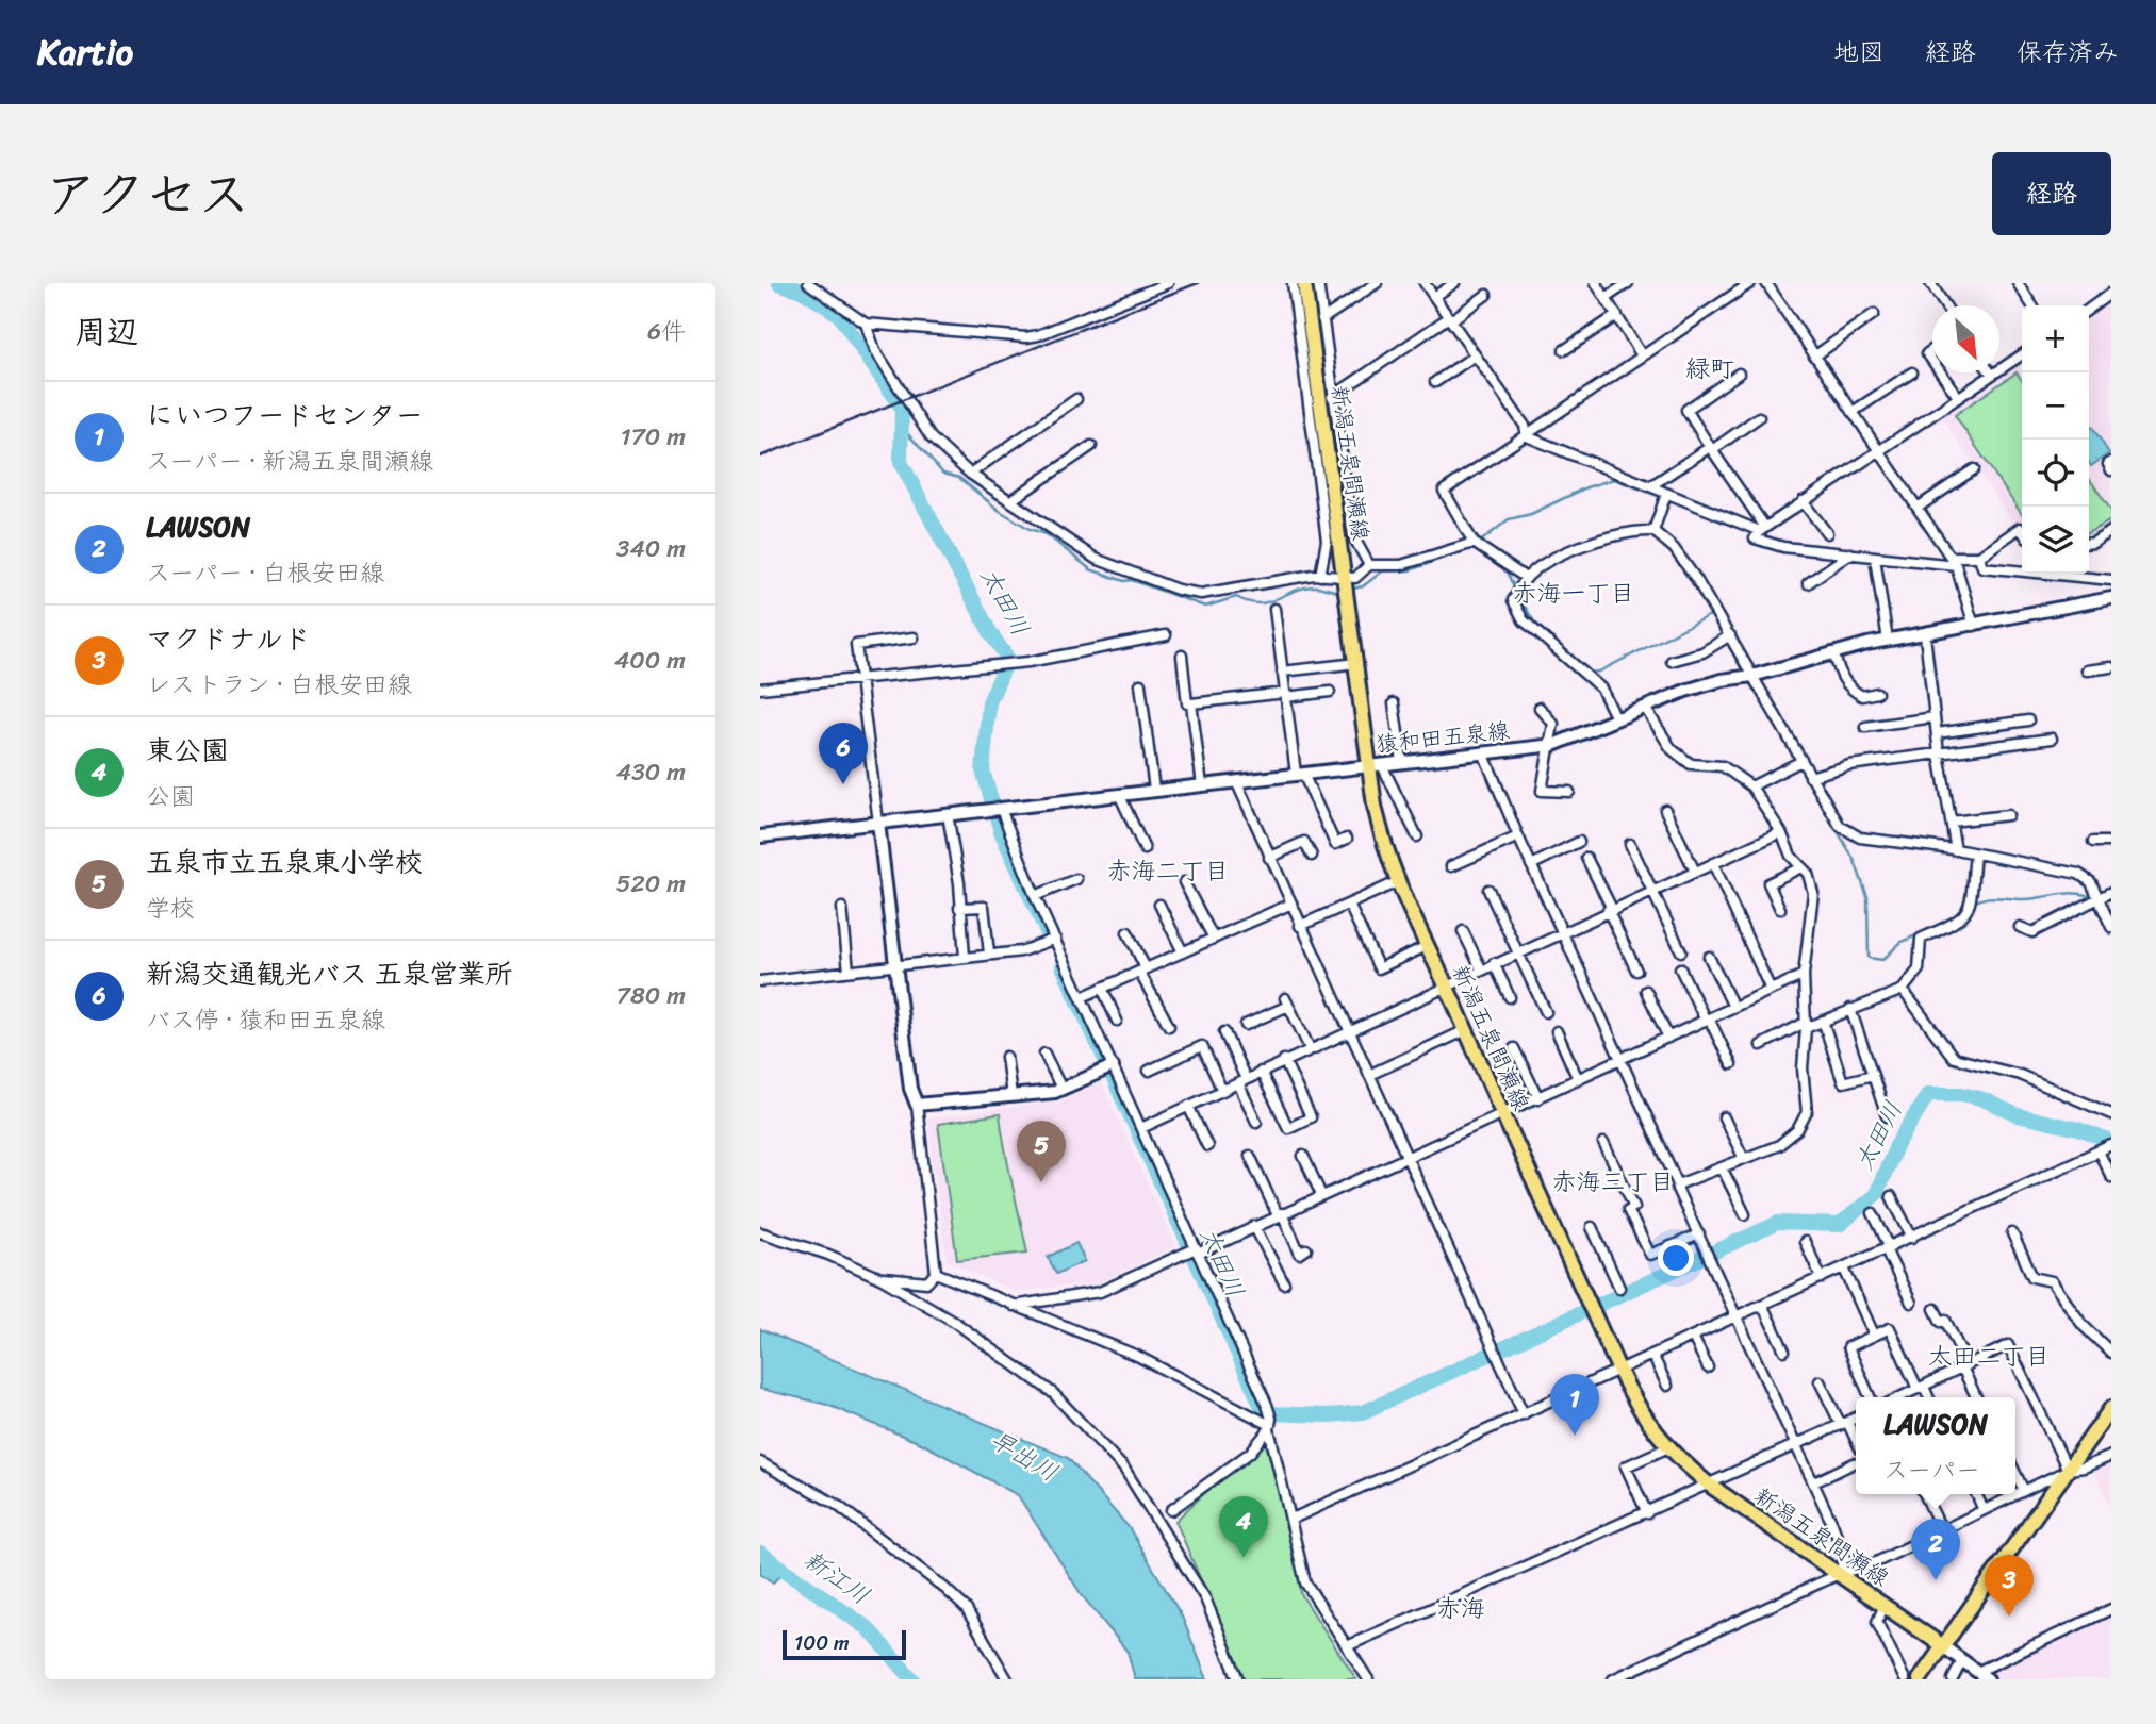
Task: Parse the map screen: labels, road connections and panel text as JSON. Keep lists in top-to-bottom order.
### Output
{
  "streets": {
    "main road": ["新潟五泉間瀬線", "猿和田五泉線"]
  },
  "crossings": [
    ["新潟五泉間瀬線", "猿和田五泉線"]
  ],
  "districts": [
    "緑町",
    "赤海一丁目",
    "赤海二丁目",
    "赤海三丁目",
    "太田二丁目",
    "赤海"
  ],
  "water": ["太田川", "早出川", "新江川"],
  "scale_bar": "100 m",
  "north": "bottom right",
  "page": {
    "header": "Kartio",
    "nav": ["地図", "経路", "保存済み"],
    "title": "アクセス",
    "buttons": "経路",
    "heading": ["周辺", "6件"],
    "map_buttons": ["+", "−"],
    "list": [
      {
        "mark": "1",
        "name": "にいつフードセンター",
        "note": "スーパー · 新潟五泉間瀬線",
        "value": "170 m"
      },
      {
        "mark": "2",
        "name": "LAWSON",
        "note": "スーパー · 白根安田線",
        "value": "340 m"
      },
      {
        "mark": "3",
        "name": "マクドナルド",
        "note": "レストラン · 白根安田線",
        "value": "400 m"
      },
      {
        "mark": "4",
        "name": "東公園",
        "note": "公園",
        "value": "430 m"
      },
      {
        "mark": "5",
        "name": "五泉市立五泉東小学校",
        "note": "学校",
        "value": "520 m"
      },
      {
        "mark": "6",
        "name": "新潟交通観光バス 五泉営業所",
        "note": "バス停 · 猿和田五泉線",
        "value": "780 m"
      }
    ],
    "pins": [
      "6",
      "5",
      "1",
      "4",
      "2",
      "3"
    ],
    "popup": ["LAWSON", "スーパー"],
    "scale": "100 m"
  }
}
